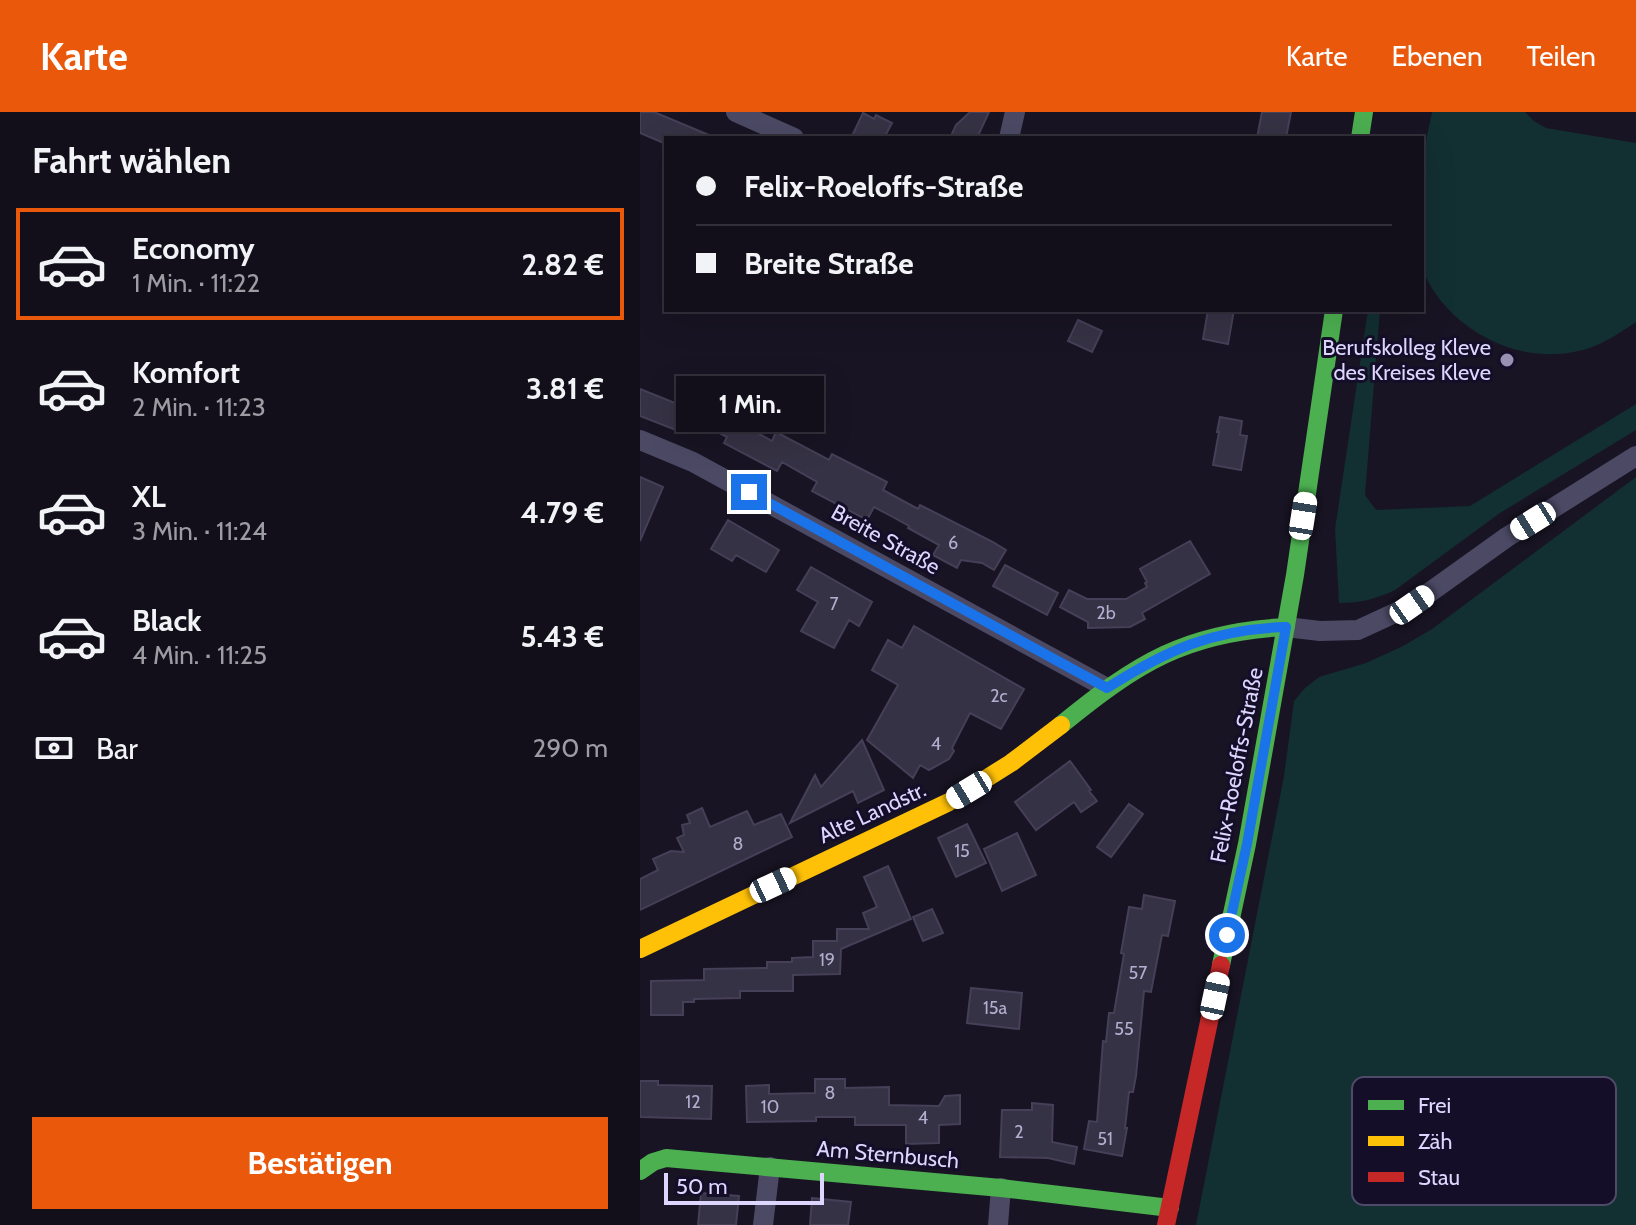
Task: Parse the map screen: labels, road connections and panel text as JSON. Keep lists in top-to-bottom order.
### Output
{
  "streets": {
    "street": [
      "Breite Straße",
      "Felix-Roeloffs-Straße",
      "Alte Landstr.",
      "Am Sternbusch"
    ]
  },
  "crossings": [
    ["Breite Straße", "Alte Landstr."],
    ["Felix-Roeloffs-Straße", "Alte Landstr."],
    ["Felix-Roeloffs-Straße", "Am Sternbusch"]
  ],
  "places": ["Berufskolleg Kleve des Kreises Kleve"],
  "house_numbers": [
    "6",
    "7",
    "2b",
    "2c",
    "4",
    "8",
    "15",
    "19",
    "57",
    "15a",
    "55",
    "8",
    "12",
    "10",
    "4",
    "2",
    "51"
  ],
  "legend": ["Frei", "Zäh", "Stau"],
  "scale_bar": "50 m",
  "page": {
    "header": "Karte",
    "nav": ["Karte", "Ebenen", "Teilen"],
    "heading": "Fahrt wählen",
    "banner": ["Felix-Roeloffs-Straße", "Breite Straße"],
    "list": [
      {
        "name": "Economy",
        "note": "1 Min. · 11:22",
        "value": "2.82 €"
      },
      {
        "name": "Komfort",
        "note": "2 Min. · 11:23",
        "value": "3.81 €"
      },
      {
        "name": "XL",
        "note": "3 Min. · 11:24",
        "value": "4.79 €"
      },
      {
        "name": "Black",
        "note": "4 Min. · 11:25",
        "value": "5.43 €"
      }
    ],
    "bubble": "1 Min.",
    "pay": ["Bar", "290 m"],
    "buttons": "Bestätigen",
    "scale": "50 m"
  }
}
